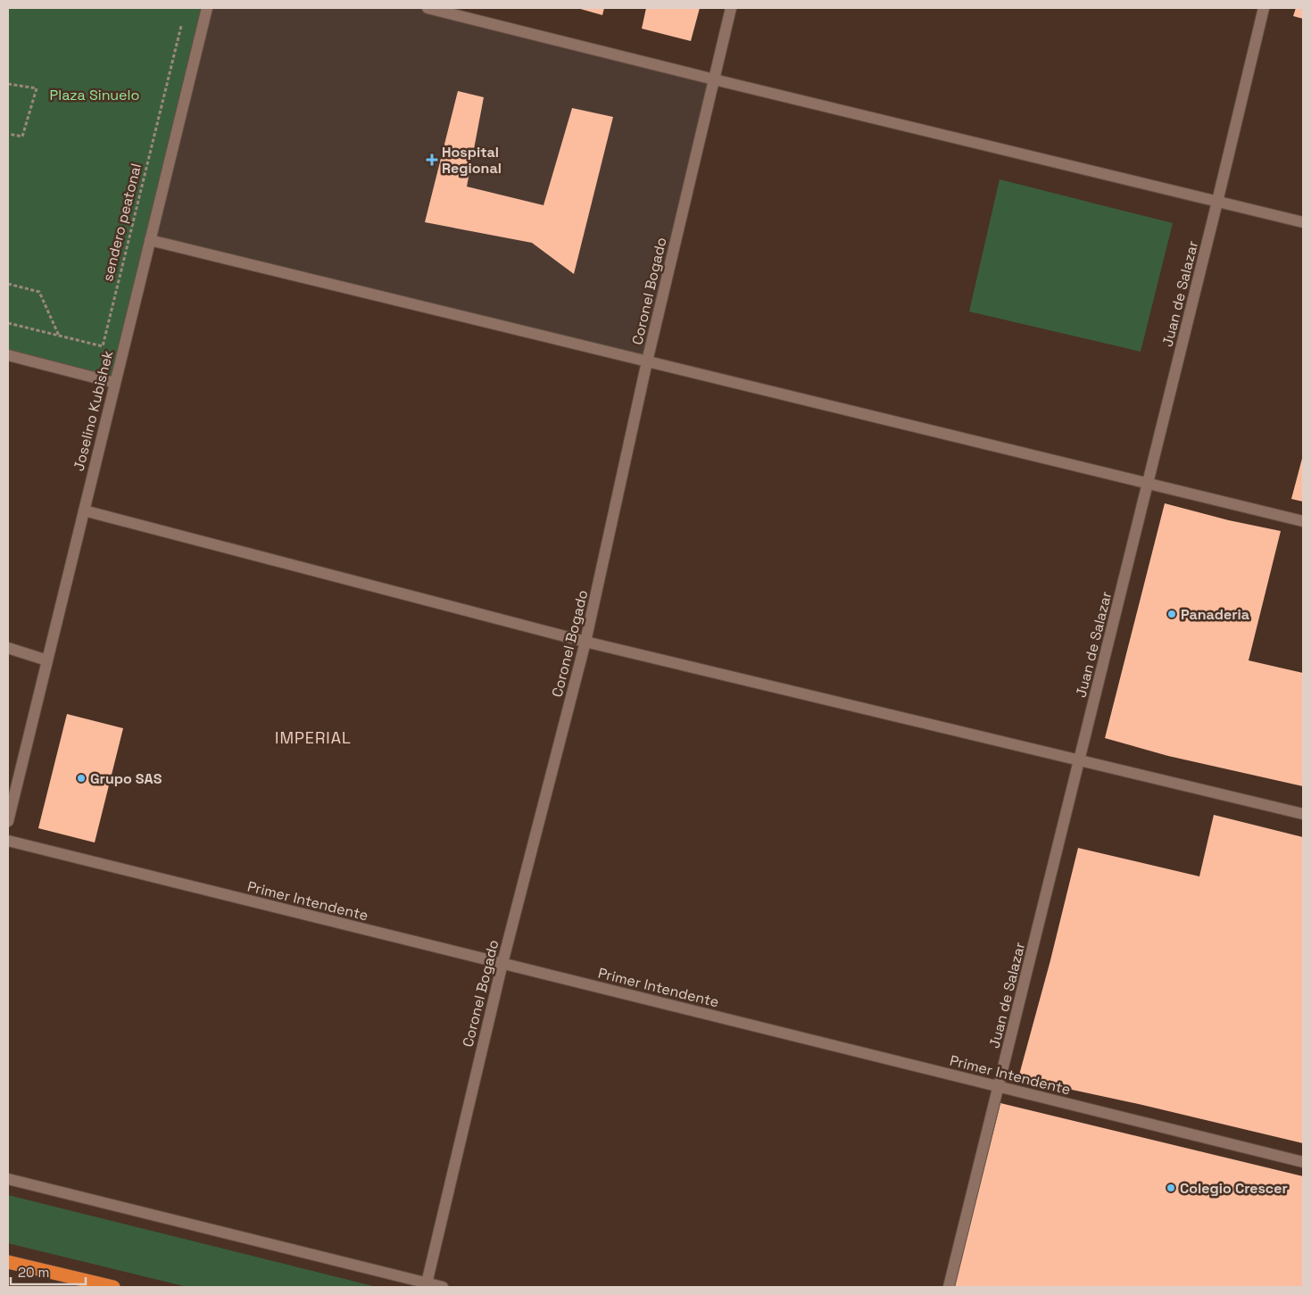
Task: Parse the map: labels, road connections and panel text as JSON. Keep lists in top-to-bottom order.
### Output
{
  "streets": {
    "street": [
      "Coronel Bogado",
      "Juan de Salazar",
      "Joselino Kubishek",
      "Primer Intendente"
    ],
    "path": ["sendero peatonal"]
  },
  "crossings": [
    ["Coronel Bogado", "Primer Intendente"],
    ["Juan de Salazar", "Primer Intendente"]
  ],
  "districts": ["IMPERIAL"],
  "parks": ["Plaza Sinuelo"],
  "places": {
    "health": ["Hospital Regional"],
    "other": ["Panaderia", "Grupo SAS", "Colegio Crescer"]
  },
  "scale_bar": "20 m"
}
